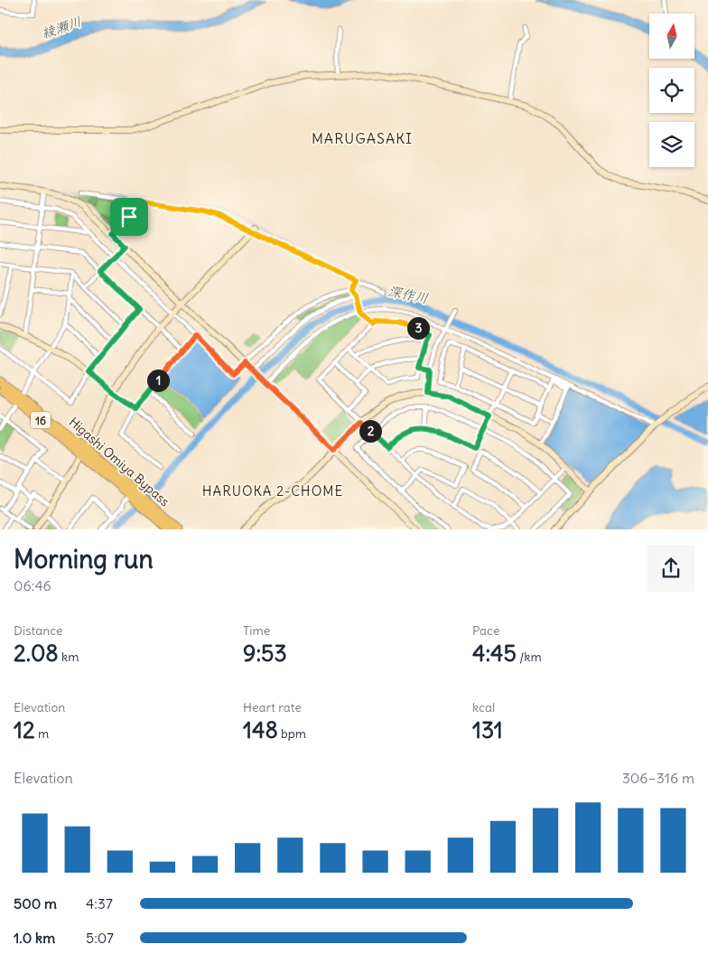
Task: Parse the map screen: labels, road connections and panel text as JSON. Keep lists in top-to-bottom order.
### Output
{
  "streets": {
    "highway": ["16", "Higashi Omiya Bypass"]
  },
  "districts": ["MARUGASAKI", "HARUOKA 2-CHOME"],
  "water": ["綾瀬川", "深作川"],
  "north": "top",
  "page": {
    "pins": ["3", "1", "2"],
    "heading": ["Morning run", "06:46"],
    "stats": [
      ["Distance", "2.08 km"],
      ["Time", "9:53"],
      ["Pace", "4:45 /km"],
      ["Elevation", "12 m"],
      ["Heart rate", "148 bpm"],
      ["kcal", "131"]
    ],
    "chart": ["Elevation", "306–316 m"],
    "list": [
      {
        "name": "500 m",
        "note": "4:37"
      },
      {
        "name": "1.0 km",
        "note": "5:07"
      }
    ]
  }
}
